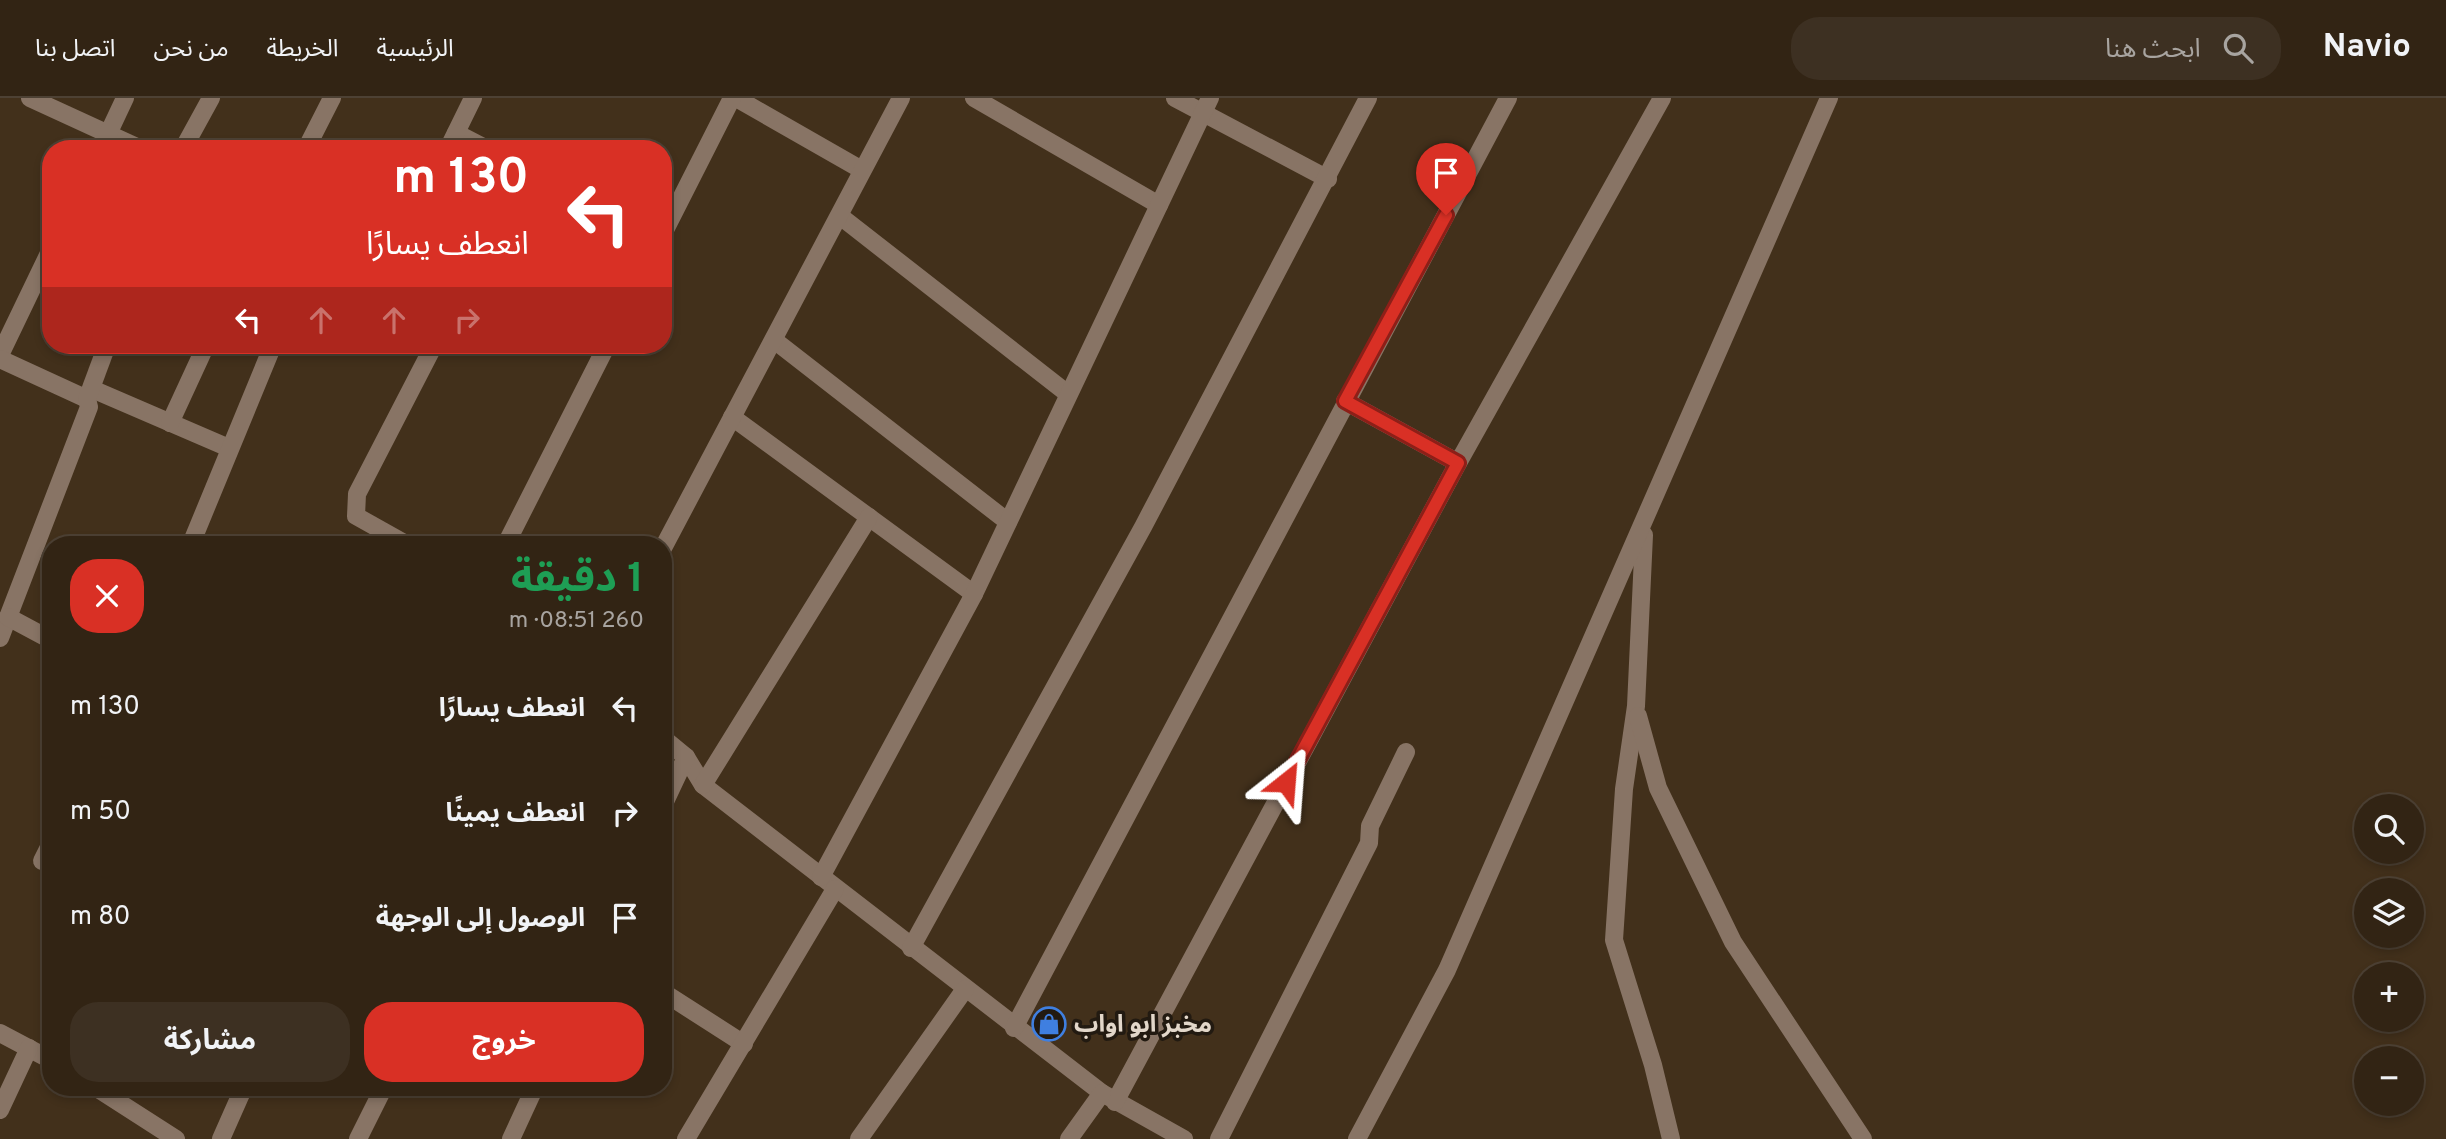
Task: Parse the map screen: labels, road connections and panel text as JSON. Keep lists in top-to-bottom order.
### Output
{
  "places": {
    "shop": ["مخبز ابو اواب"]
  },
  "page": {
    "header": "Navio",
    "search": "ابحث هنا",
    "nav": [
      "الرئيسية",
      "الخريطة",
      "من نحن",
      "اتصل بنا"
    ],
    "turn": ["130 m", "انعطف يسارًا"],
    "heading": ["1 دقيقة", "260 m · 08:51"],
    "list": [
      {
        "name": "انعطف يسارًا",
        "value": "130 m"
      },
      {
        "name": "انعطف يمينًا",
        "value": "50 m"
      },
      {
        "name": "الوصول إلى الوجهة",
        "value": "80 m"
      }
    ],
    "map_buttons": ["+", "−"],
    "buttons": ["خروج", "مشاركة"]
  }
}
